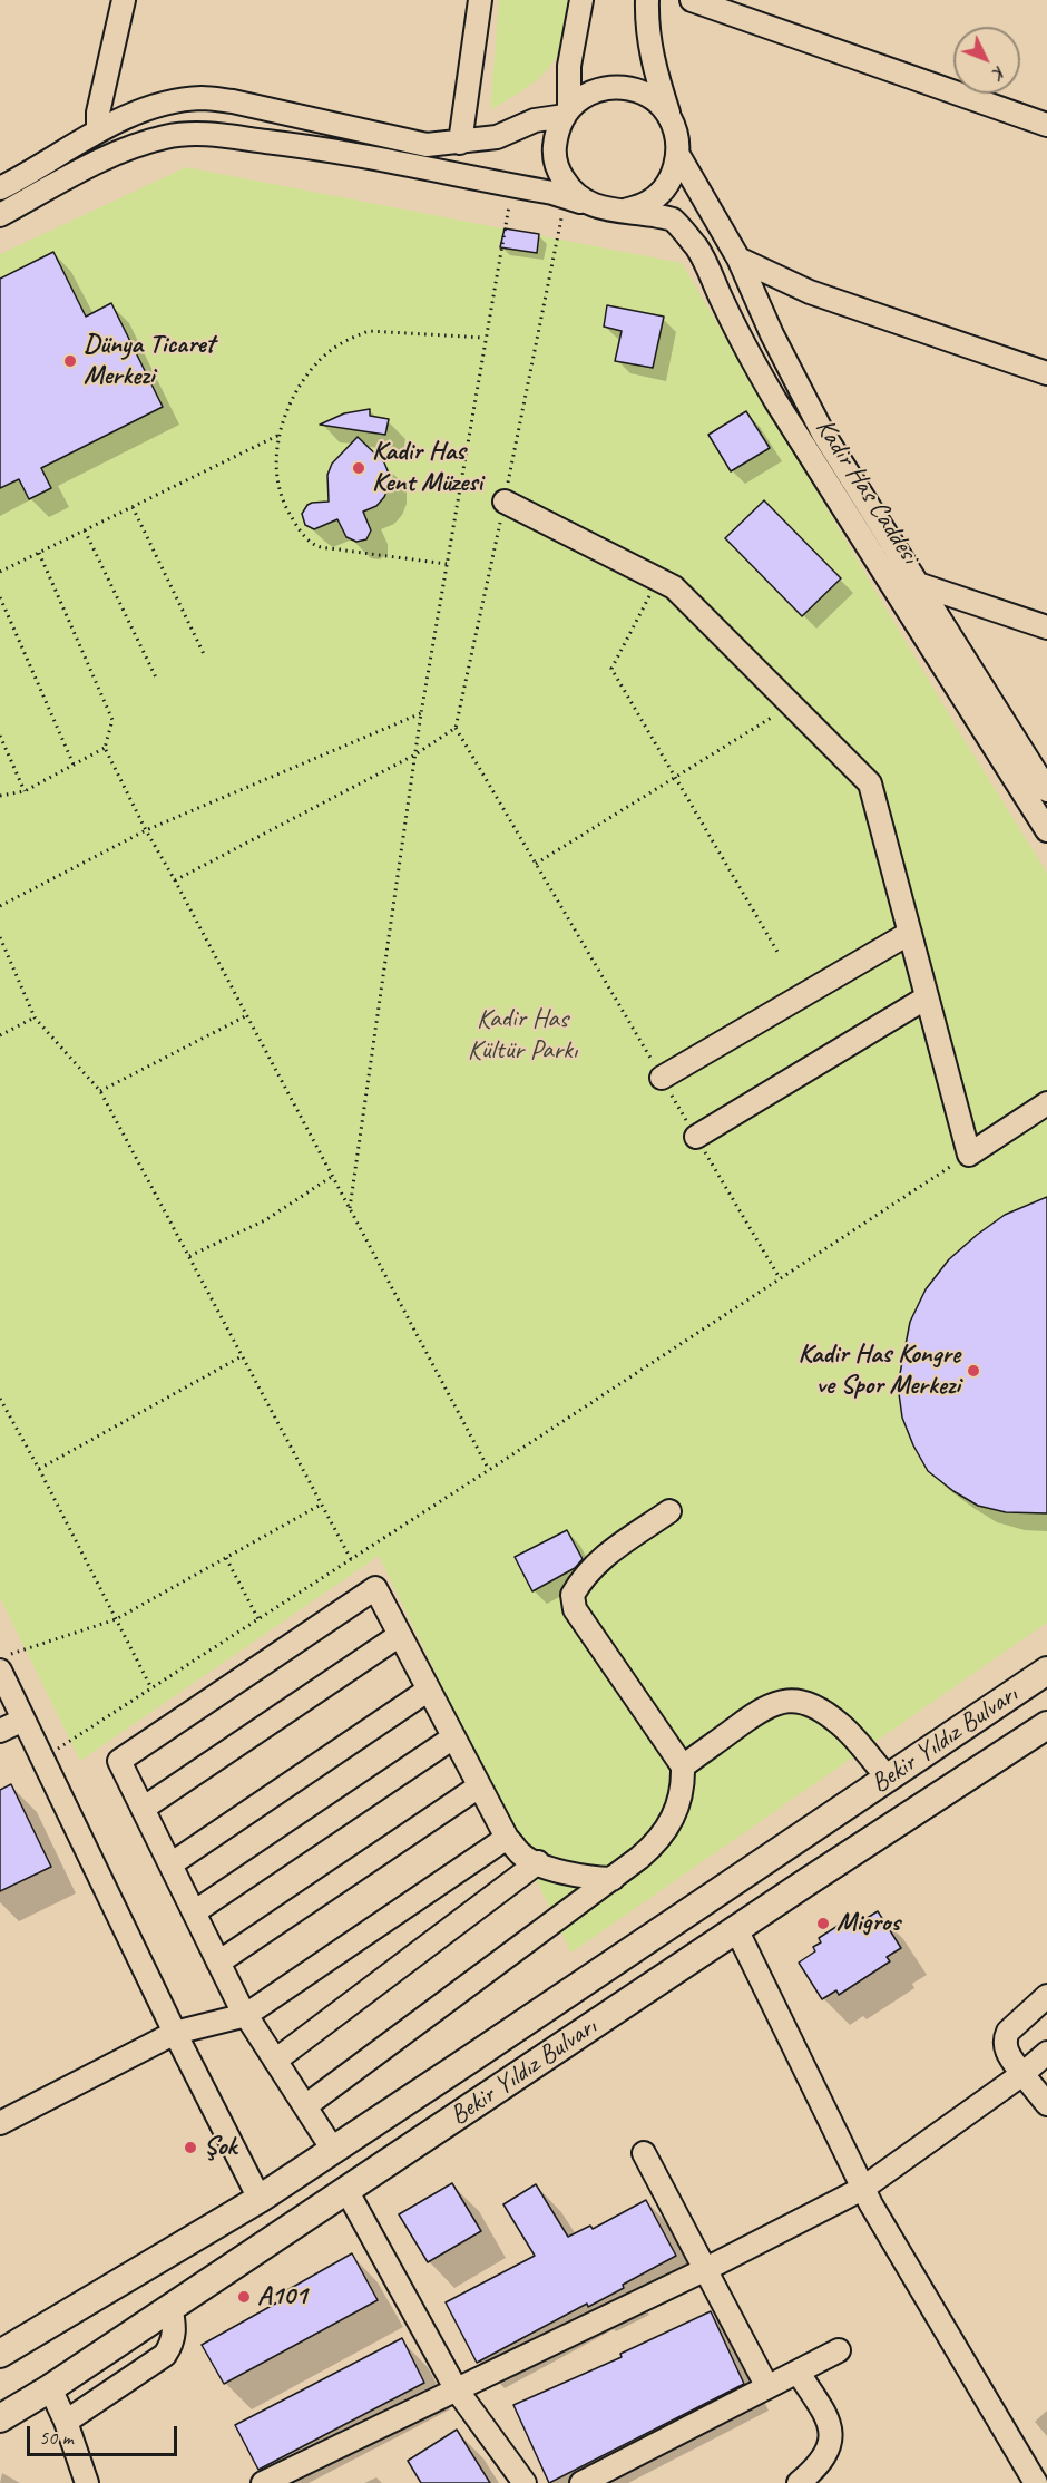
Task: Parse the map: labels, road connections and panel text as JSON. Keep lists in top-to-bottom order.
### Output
{
  "streets": {
    "main road": ["Bekir Yıldız Bulvarı"],
    "street": ["Kadir Has Caddesi"]
  },
  "parks": ["Kadir Has Kültür Parkı"],
  "places": [
    "Dünya Ticaret Merkezi",
    "Kadir Has Kent Müzesi",
    "Kadir Has Kongre ve Spor Merkezi",
    "Migros",
    "Şok",
    "A101"
  ],
  "scale_bar": "50 m",
  "north": "bottom right"
}
